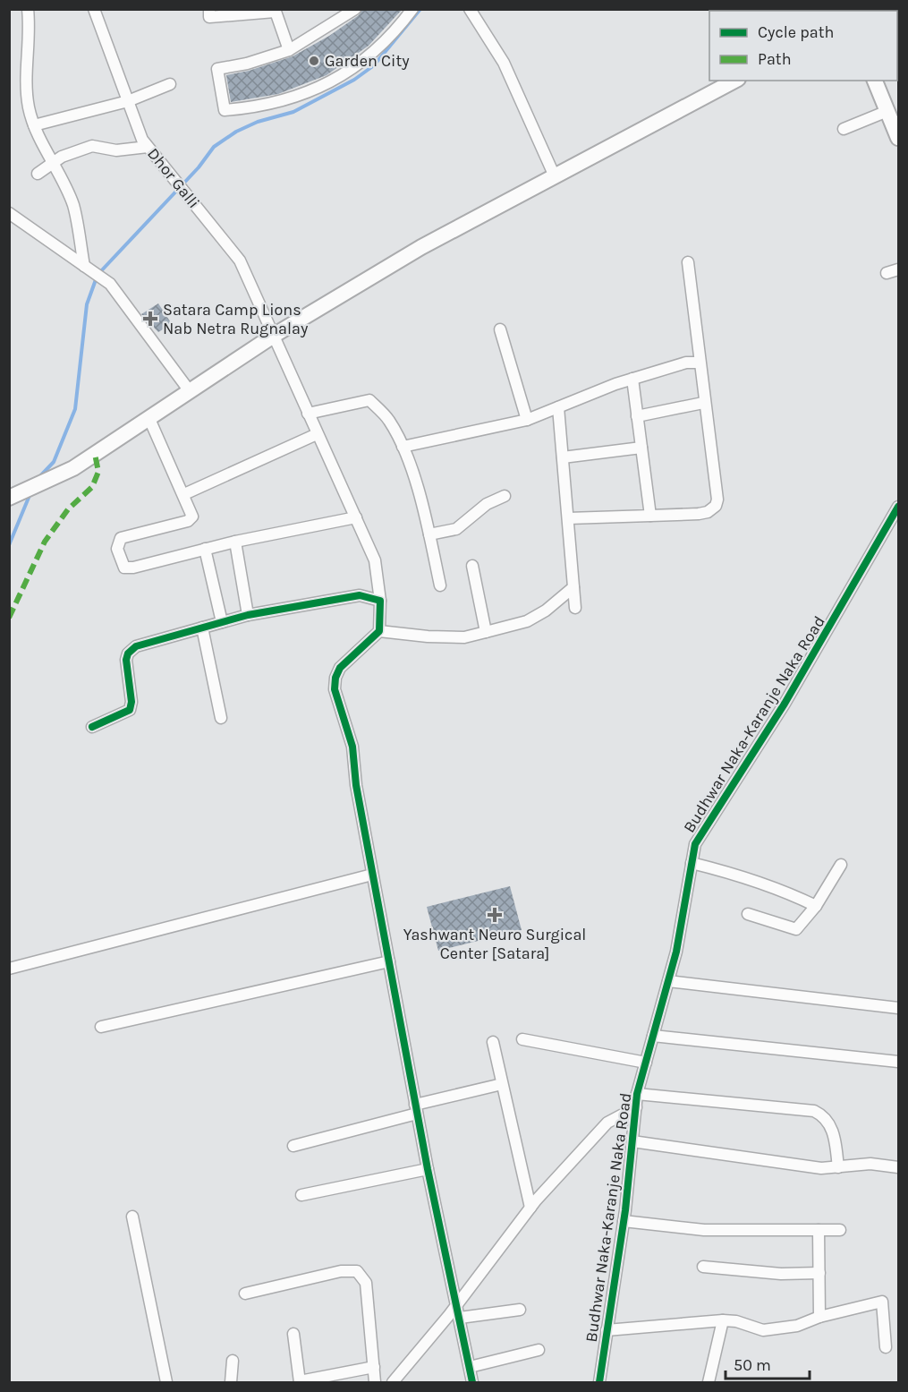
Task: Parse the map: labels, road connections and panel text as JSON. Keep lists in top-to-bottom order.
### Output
{
  "streets": {
    "street": ["Dhor Galli", "Budhwar Naka-Karanje Naka Road"]
  },
  "places": {
    "other": ["Garden City"],
    "health": ["Satara Camp Lions Nab Netra Rugnalay", "Yashwant Neuro Surgical Center [Satara]"]
  },
  "legend": ["Cycle path", "Path"],
  "scale_bar": "50 m"
}
